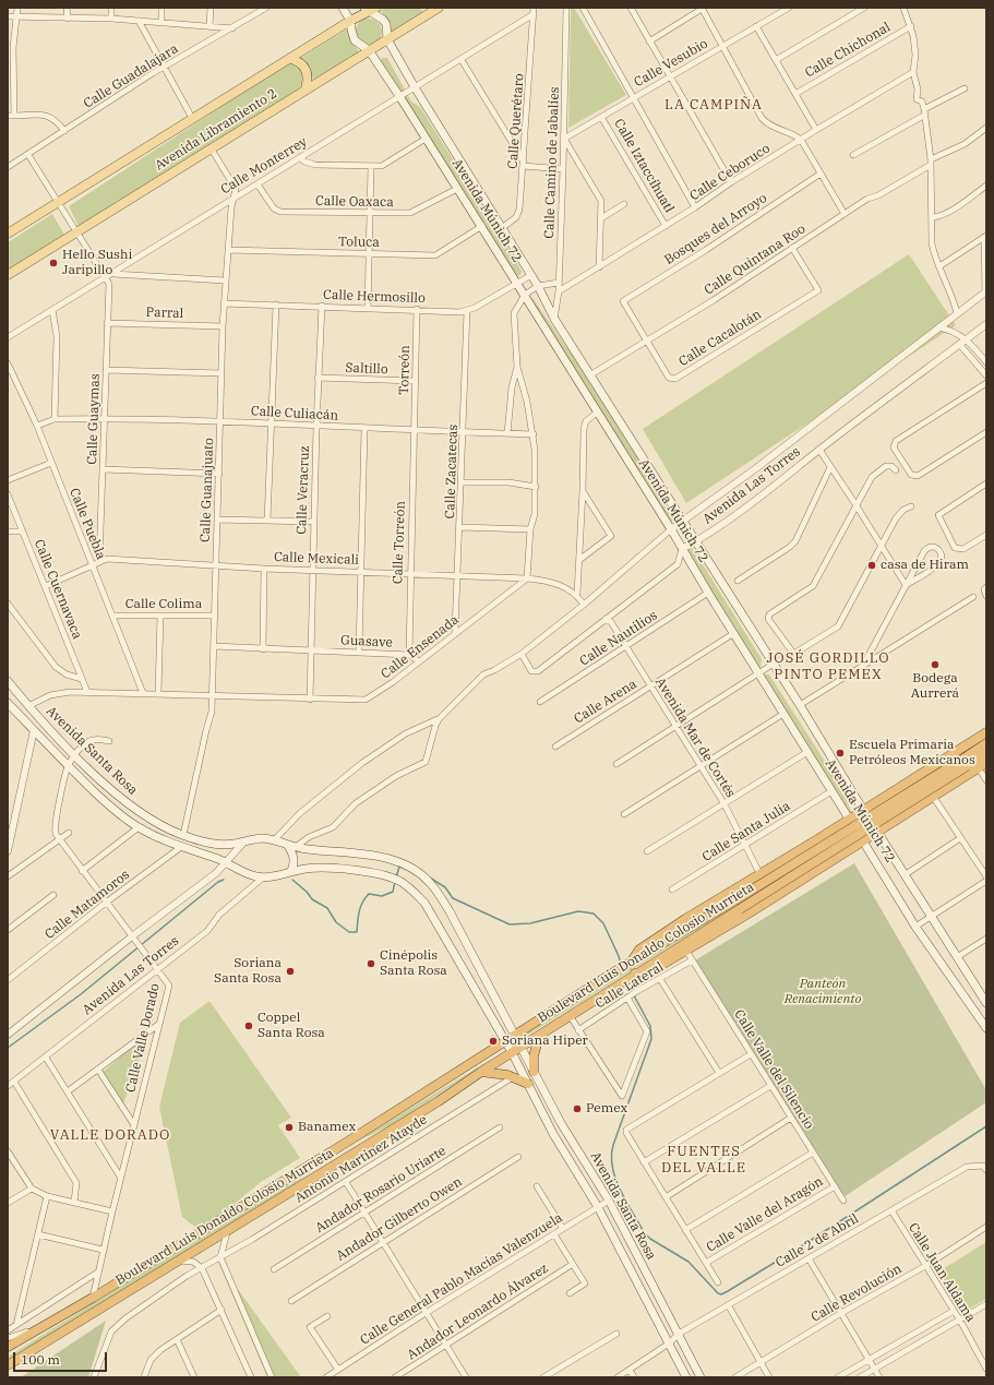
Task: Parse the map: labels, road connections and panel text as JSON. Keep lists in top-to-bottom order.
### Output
{
  "streets": {
    "highway": ["Avenida Múnich 72", "Boulevard Luis Donaldo Colosio Murrieta"],
    "main road": ["Avenida Libramiento 2", "Avenida Santa Rosa"],
    "street": [
      "Calle Chichonal",
      "Calle Vesubio",
      "Calle Guadalajara",
      "Calle Querétaro",
      "Calle Camino de Jabalíes",
      "Calle Monterrey",
      "Calle Iztaccíhuatl",
      "Calle Ceboruco",
      "Calle Oaxaca",
      "Bosques del Arroyo",
      "Toluca",
      "Calle Quintana Roo",
      "Calle Hermosillo",
      "Parral",
      "Calle Cacalotán",
      "Saltillo",
      "Torreón",
      "Calle Culiacán",
      "Calle Guaymas",
      "Calle Zacatecas",
      "Avenida Las Torres",
      "Calle Guanajuato",
      "Calle Veracruz",
      "Calle Puebla",
      "Calle Torreón",
      "Calle Mexicali",
      "Calle Cuernavaca",
      "Calle Colima",
      "Calle Nautilios",
      "Guasave",
      "Calle Ensenada",
      "Calle Arena",
      "Avenida Mar de Cortés",
      "Calle Santa Julia",
      "Calle Matamoros",
      "Calle Lateral",
      "Calle Valle Dorado",
      "Calle Valle del Silencio",
      "Antonio Martinez Atayde",
      "Andador Rosario Uriarte",
      "Calle Valle del Aragón",
      "Andador Gilberto Owen",
      "Calle 2 de Abril",
      "Calle Juan Aldama",
      "Calle General Pablo Macías Valenzuela",
      "Calle Revolución",
      "Andador Leonardo Álvarez"
    ]
  },
  "crossings": [
    ["Calle Vesubio", "Calle Camino de Jabalíes"],
    ["Calle Vesubio", "Calle Iztaccíhuatl"],
    ["Calle Querétaro", "Calle Monterrey"],
    ["Calle Querétaro", "Avenida Múnich 72"],
    ["Avenida Libramiento 2", "Avenida Múnich 72"],
    ["Avenida Libramiento 2", "Calle Guanajuato"],
    ["Calle Camino de Jabalíes", "Calle Ceboruco"],
    ["Calle Camino de Jabalíes", "Avenida Múnich 72"],
    ["Calle Monterrey", "Calle Oaxaca"],
    ["Calle Monterrey", "Avenida Múnich 72"],
    ["Calle Monterrey", "Calle Guaymas"],
    ["Calle Monterrey", "Calle Guanajuato"],
    ["Calle Iztaccíhuatl", "Calle Ceboruco"],
    ["Calle Oaxaca", "Avenida Múnich 72"],
    ["Avenida Múnich 72", "Toluca"],
    ["Avenida Múnich 72", "Calle Quintana Roo"],
    ["Avenida Múnich 72", "Avenida Las Torres"],
    ["Avenida Múnich 72", "Calle Nautilios"],
    ["Avenida Múnich 72", "Calle Arena"],
    ["Avenida Múnich 72", "Calle Santa Julia"],
    ["Bosques del Arroyo", "Calle Cacalotán"],
    ["Toluca", "Calle Guanajuato"],
    ["Calle Quintana Roo", "Calle Cacalotán"],
    ["Calle Hermosillo", "Torreón"],
    ["Calle Hermosillo", "Calle Zacatecas"],
    ["Calle Hermosillo", "Calle Guanajuato"],
    ["Calle Hermosillo", "Calle Veracruz"],
    ["Parral", "Calle Guaymas"],
    ["Parral", "Calle Guanajuato"],
    ["Saltillo", "Torreón"],
    ["Saltillo", "Calle Veracruz"],
    ["Torreón", "Calle Culiacán"],
    ["Torreón", "Calle Torreón"],
    ["Calle Culiacán", "Calle Guaymas"],
    ["Calle Culiacán", "Calle Zacatecas"],
    ["Calle Culiacán", "Calle Guanajuato"],
    ["Calle Culiacán", "Calle Veracruz"],
    ["Calle Culiacán", "Calle Puebla"],
    ["Calle Culiacán", "Calle Torreón"],
    ["Calle Guaymas", "Calle Mexicali"],
    ["Calle Zacatecas", "Calle Mexicali"],
    ["Calle Zacatecas", "Calle Ensenada"],
    ["Avenida Las Torres", "Avenida Santa Rosa"],
    ["Avenida Las Torres", "Calle Valle Dorado"],
    ["Calle Guanajuato", "Calle Mexicali"],
    ["Calle Guanajuato", "Calle Colima"],
    ["Calle Guanajuato", "Guasave"],
    ["Calle Guanajuato", "Calle Ensenada"],
    ["Calle Guanajuato", "Avenida Santa Rosa"],
    ["Calle Veracruz", "Calle Mexicali"],
    ["Calle Veracruz", "Guasave"],
    ["Calle Veracruz", "Calle Ensenada"],
    ["Calle Puebla", "Calle Mexicali"],
    ["Calle Puebla", "Calle Colima"],
    ["Calle Puebla", "Calle Ensenada"],
    ["Calle Torreón", "Calle Mexicali"],
    ["Calle Torreón", "Guasave"],
    ["Calle Mexicali", "Calle Cuernavaca"],
    ["Calle Mexicali", "Calle Ensenada"],
    ["Calle Cuernavaca", "Calle Ensenada"],
    ["Calle Nautilios", "Avenida Mar de Cortés"],
    ["Guasave", "Calle Ensenada"],
    ["Calle Ensenada", "Avenida Santa Rosa"],
    ["Calle Arena", "Avenida Mar de Cortés"],
    ["Avenida Mar de Cortés", "Calle Santa Julia"],
    ["Avenida Santa Rosa", "Calle Matamoros"],
    ["Avenida Santa Rosa", "Boulevard Luis Donaldo Colosio Murrieta"],
    ["Avenida Santa Rosa", "Calle 2 de Abril"],
    ["Avenida Santa Rosa", "Calle General Pablo Macías Valenzuela"],
    ["Calle Matamoros", "Calle Valle Dorado"],
    ["Boulevard Luis Donaldo Colosio Murrieta", "Calle Valle Dorado"],
    ["Calle Lateral", "Calle Valle del Silencio"],
    ["Calle Valle del Silencio", "Calle Valle del Aragón"],
    ["Calle 2 de Abril", "Calle Juan Aldama"],
    ["Calle Juan Aldama", "Calle Revolución"]
  ],
  "districts": [
    "LA CAMPIÑA",
    "JOSÉ GORDILLO PINTO PEMEX",
    "VALLE DORADO",
    "FUENTES DEL VALLE"
  ],
  "parks": ["Panteón Renacimiento"],
  "places": [
    "Hello Sushi Jaripillo",
    "casa de Hiram",
    "Bodega Aurrerá",
    "Escuela Primaria Petróleos Mexicanos",
    "Cinépolis Santa Rosa",
    "Soriana Santa Rosa",
    "Coppel Santa Rosa",
    "Soriana Hiper",
    "Pemex",
    "Banamex"
  ],
  "scale_bar": "100 m"
}
